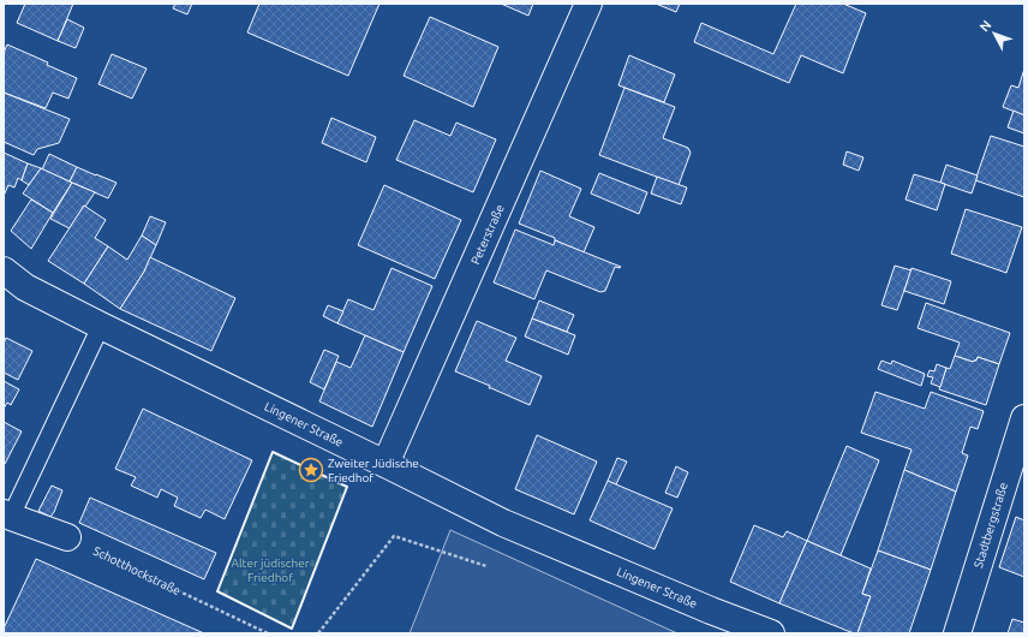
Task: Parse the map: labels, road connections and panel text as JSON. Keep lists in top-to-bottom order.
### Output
{
  "streets": {
    "street": ["Peterstraße", "Lingener Straße", "Stadtbergstraße"],
    "path": ["Schotthockstraße"]
  },
  "crossings": [
    ["Peterstraße", "Lingener Straße"]
  ],
  "parks": ["Alter jüdischer Friedhof"],
  "places": {
    "place": ["Zweiter Jüdische Friedhof"]
  },
  "north": "top left"
}
